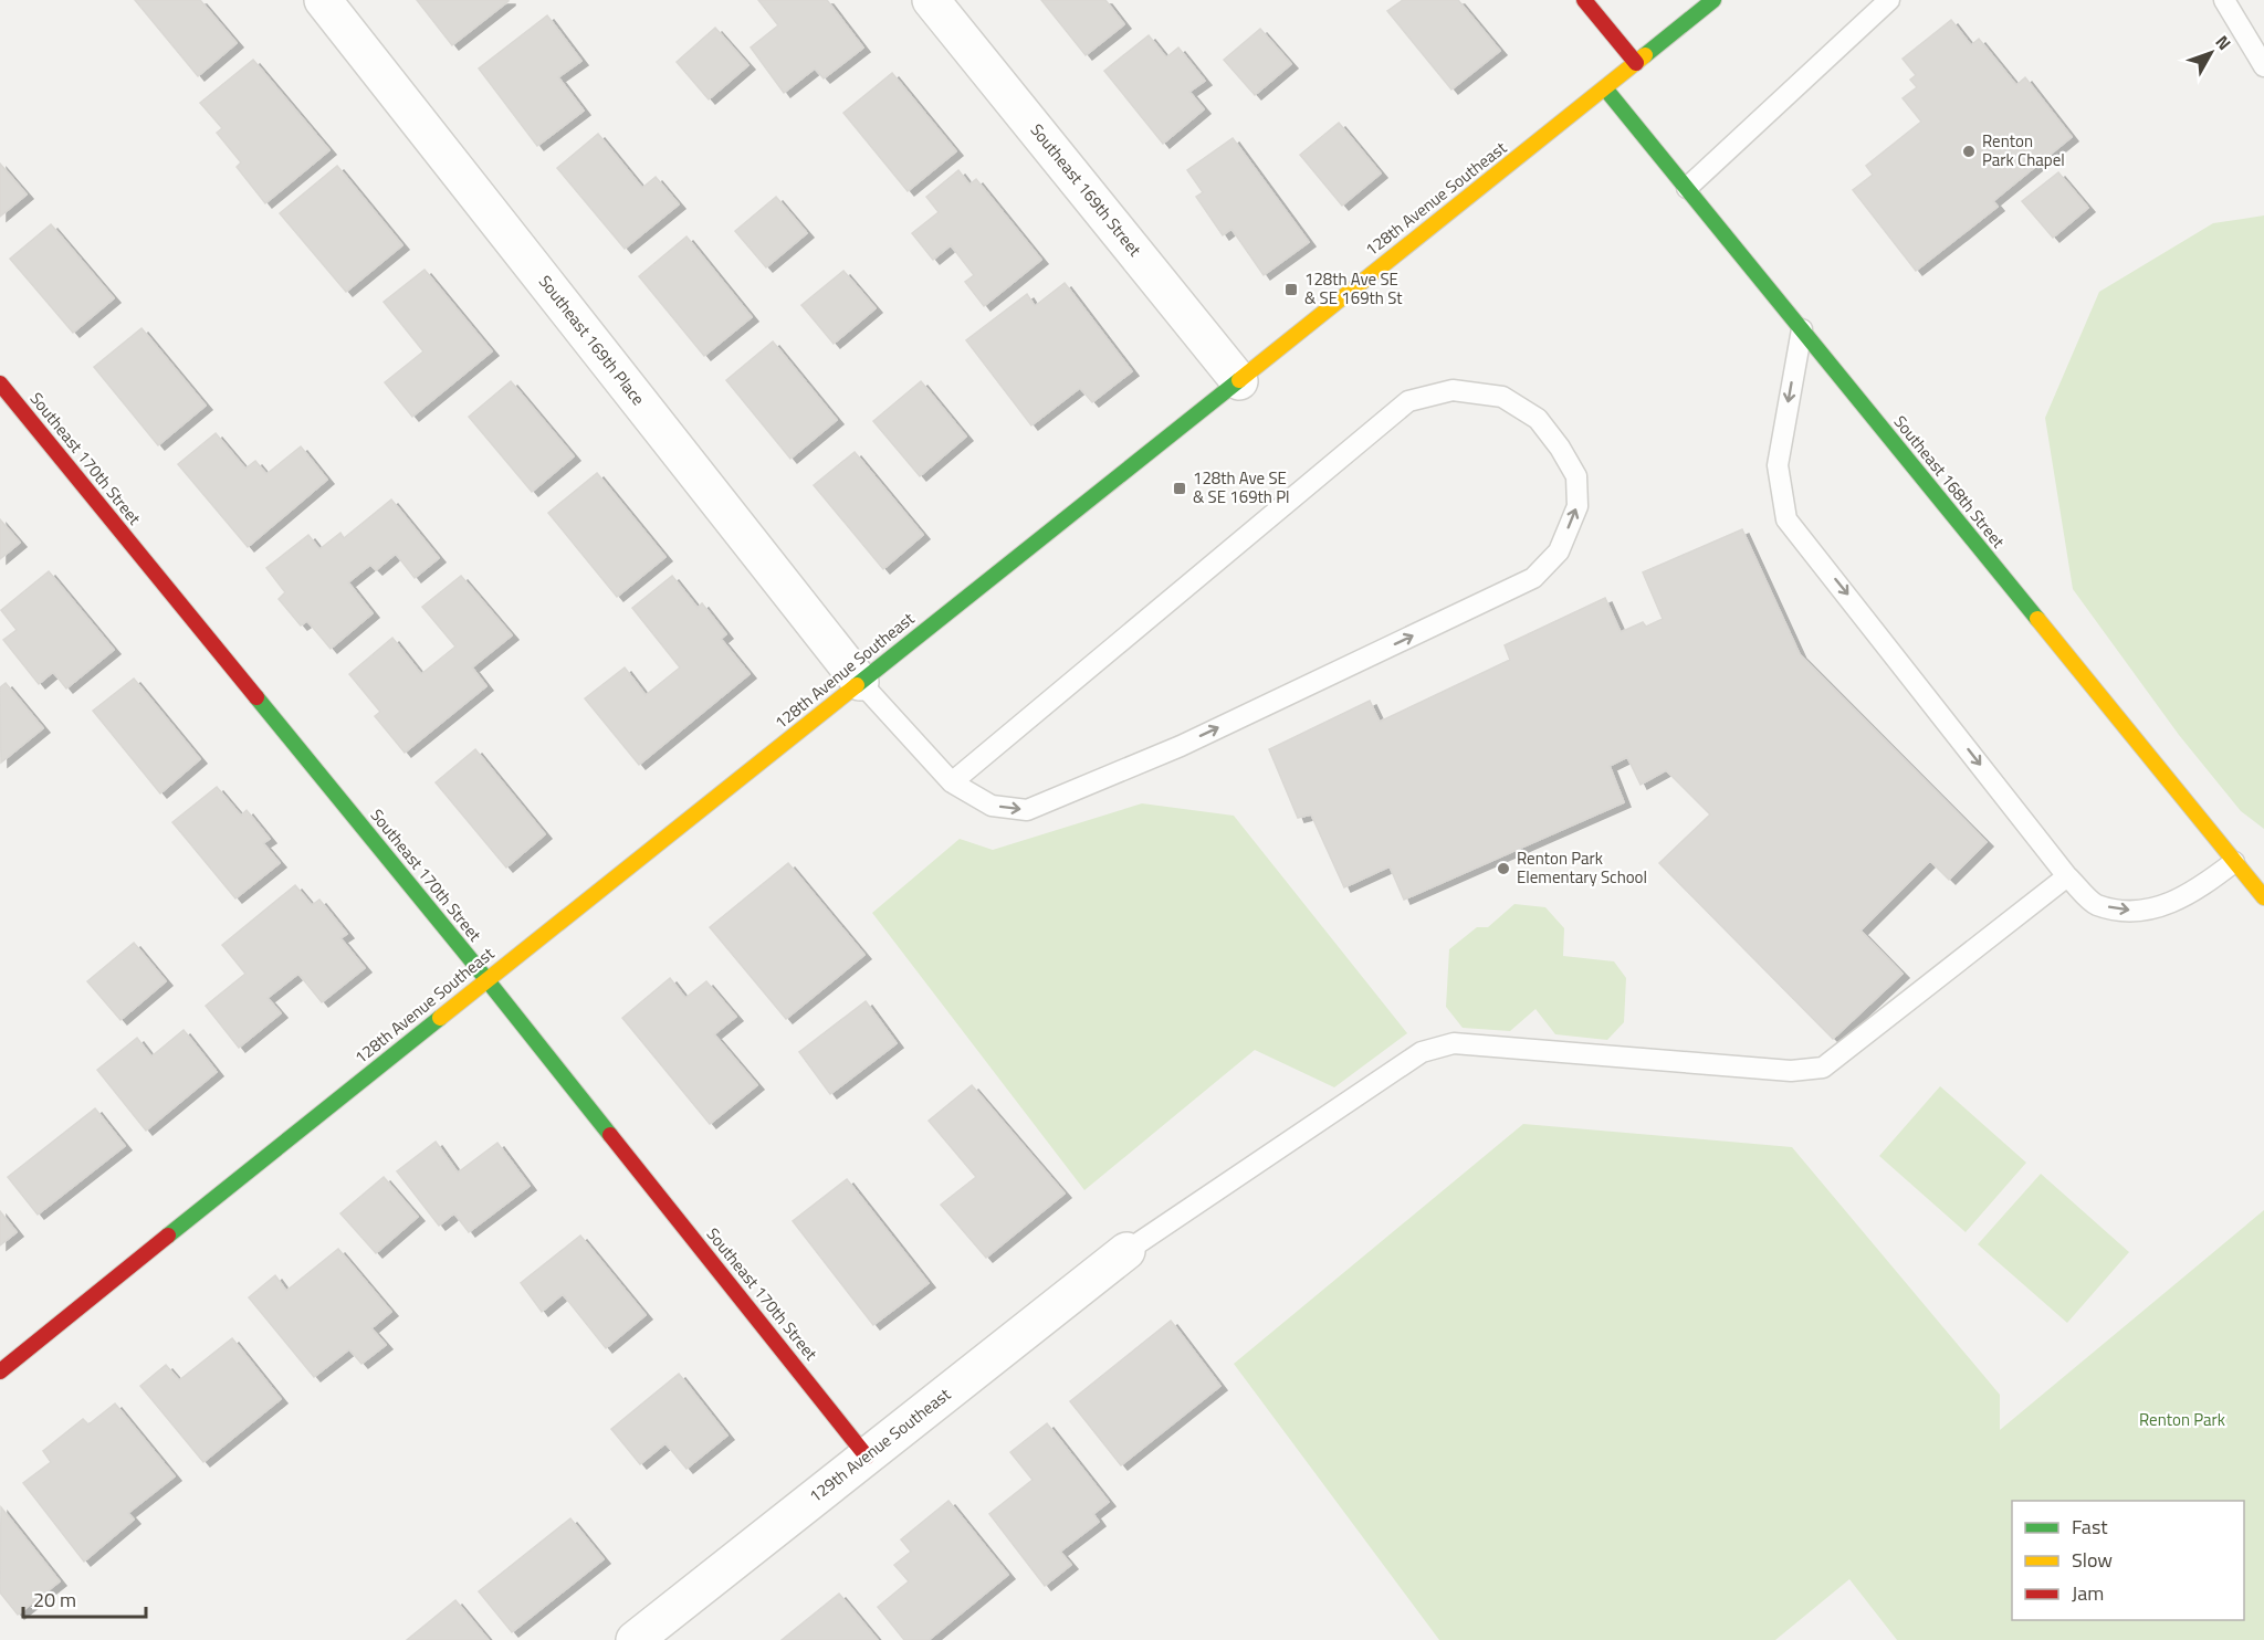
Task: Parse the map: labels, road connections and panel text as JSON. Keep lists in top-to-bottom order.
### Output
{
  "streets": {
    "street": [
      "Southeast 169th Street",
      "128th Avenue Southeast",
      "Southeast 169th Place",
      "Southeast 170th Street",
      "Southeast 168th Street",
      "129th Avenue Southeast"
    ]
  },
  "crossings": [
    ["Southeast 169th Street", "128th Avenue Southeast"],
    ["128th Avenue Southeast", "Southeast 169th Place"],
    ["128th Avenue Southeast", "Southeast 170th Street"],
    ["128th Avenue Southeast", "Southeast 168th Street"],
    ["Southeast 170th Street", "129th Avenue Southeast"]
  ],
  "parks": ["Renton Park"],
  "places": {
    "other": ["Renton Park Chapel", "Renton Park Elementary School"],
    "transit": ["128th Ave SE & SE 169th St", "128th Ave SE & SE 169th Pl"]
  },
  "legend": ["Fast", "Slow", "Jam"],
  "scale_bar": "20 m",
  "north": "top right"
}
